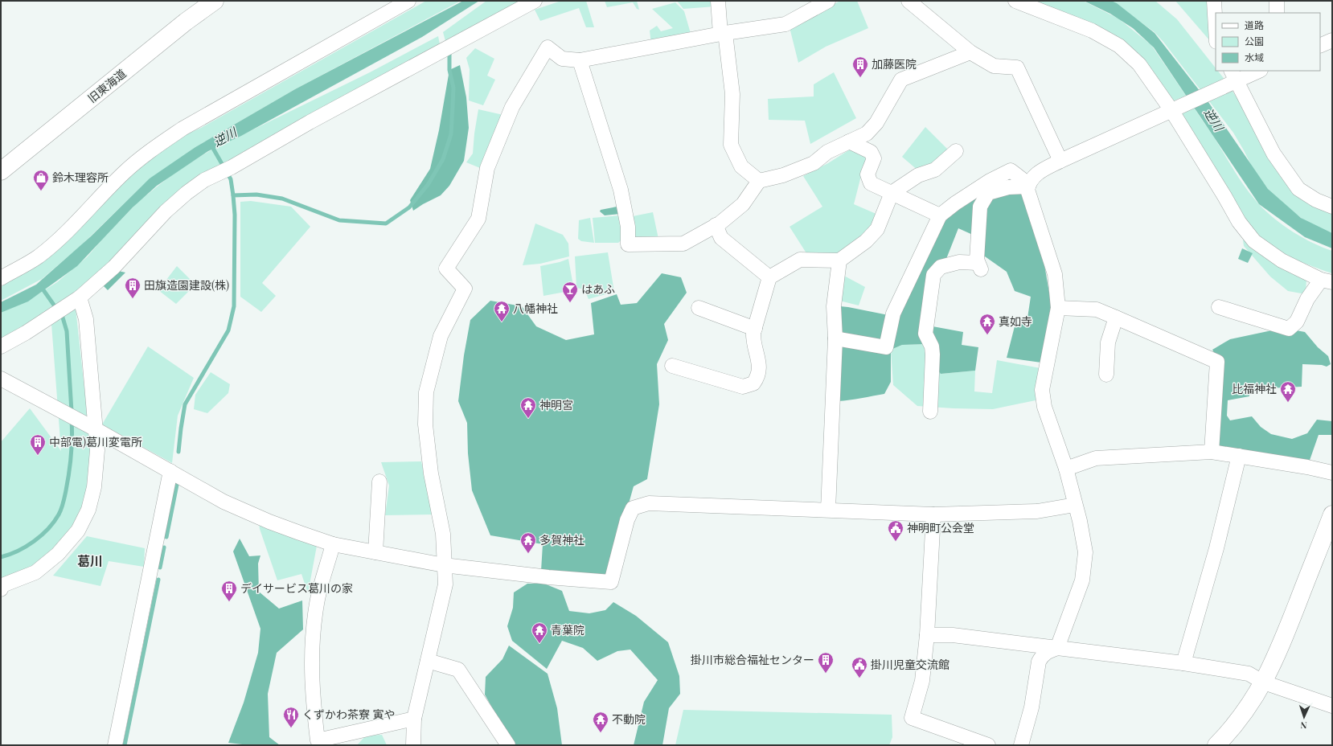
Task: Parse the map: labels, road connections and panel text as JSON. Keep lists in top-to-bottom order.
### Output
{
  "streets": {
    "street": ["旧東海道"]
  },
  "districts": ["葛川"],
  "water": ["逆川"],
  "places": {
    "building": [
      "加藤医院",
      "田旗造園建設(株)",
      "中部電)葛川変電所",
      "デイサービス葛川の家",
      "掛川市総合福祉センター"
    ],
    "shop": ["鈴木理容所"],
    "bar": ["はあふ"],
    "temple": [
      "八幡神社",
      "真如寺",
      "比福神社",
      "神明宮",
      "多賀神社",
      "青葉院",
      "不動院"
    ],
    "public building": ["神明町公会堂", "掛川児童交流館"],
    "restaurant": ["くずかわ茶寮 寅や"]
  },
  "legend": ["道路", "公園", "水域"],
  "north": "bottom"
}
